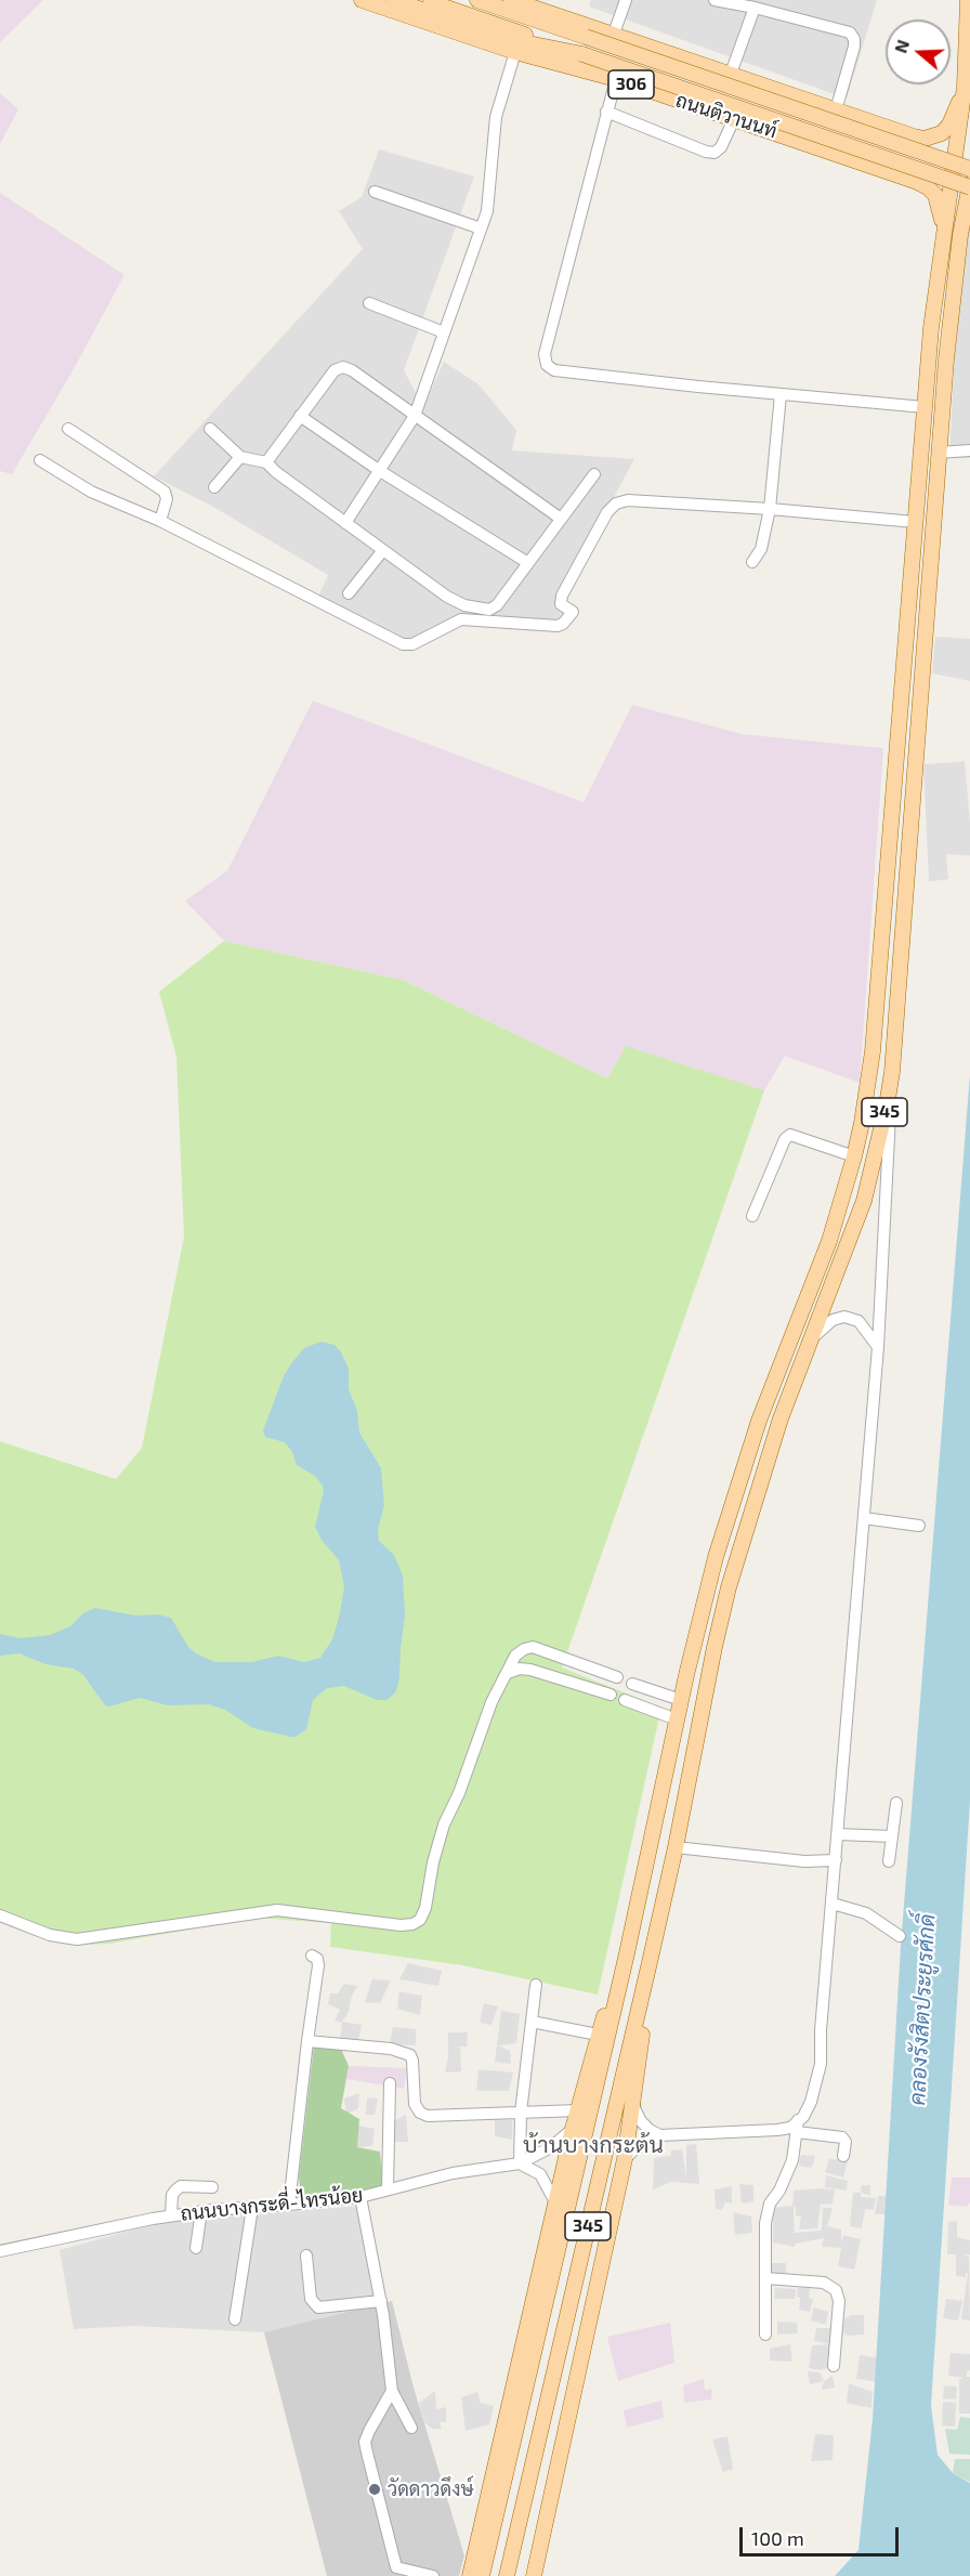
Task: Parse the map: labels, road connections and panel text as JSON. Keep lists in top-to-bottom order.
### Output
{
  "streets": {
    "main road": ["306", "ถนนติวานนท์", "345"],
    "street": ["ถนนบางกระดี่-ไทรน้อย"]
  },
  "crossings": [
    ["ถนนติวานนท์", "345"]
  ],
  "districts": ["บ้านบางกระต้น"],
  "water": ["คลองรังสิตประยูรศักดิ์"],
  "places": ["วัดดาวดึงษ์"],
  "scale_bar": "100 m",
  "north": "left"
}
